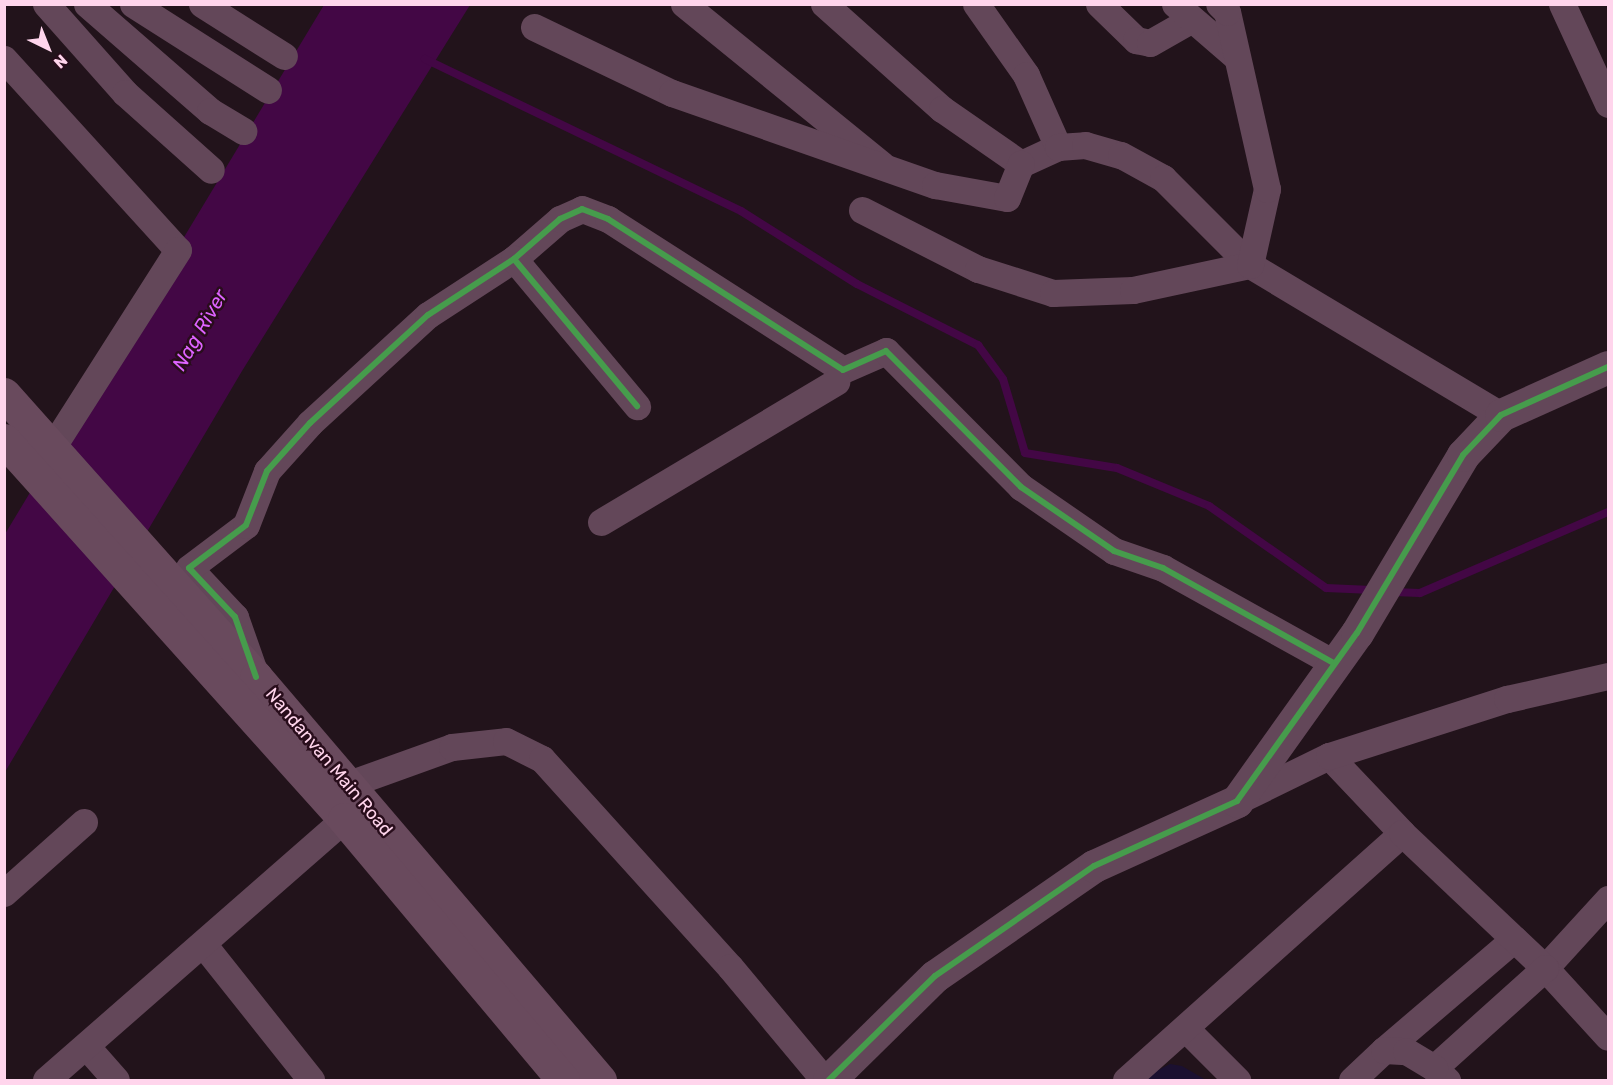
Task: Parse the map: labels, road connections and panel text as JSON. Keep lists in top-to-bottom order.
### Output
{
  "streets": {
    "main road": ["Nandanvan Main Road"]
  },
  "water": ["Nag River"],
  "north": "bottom right"
}
